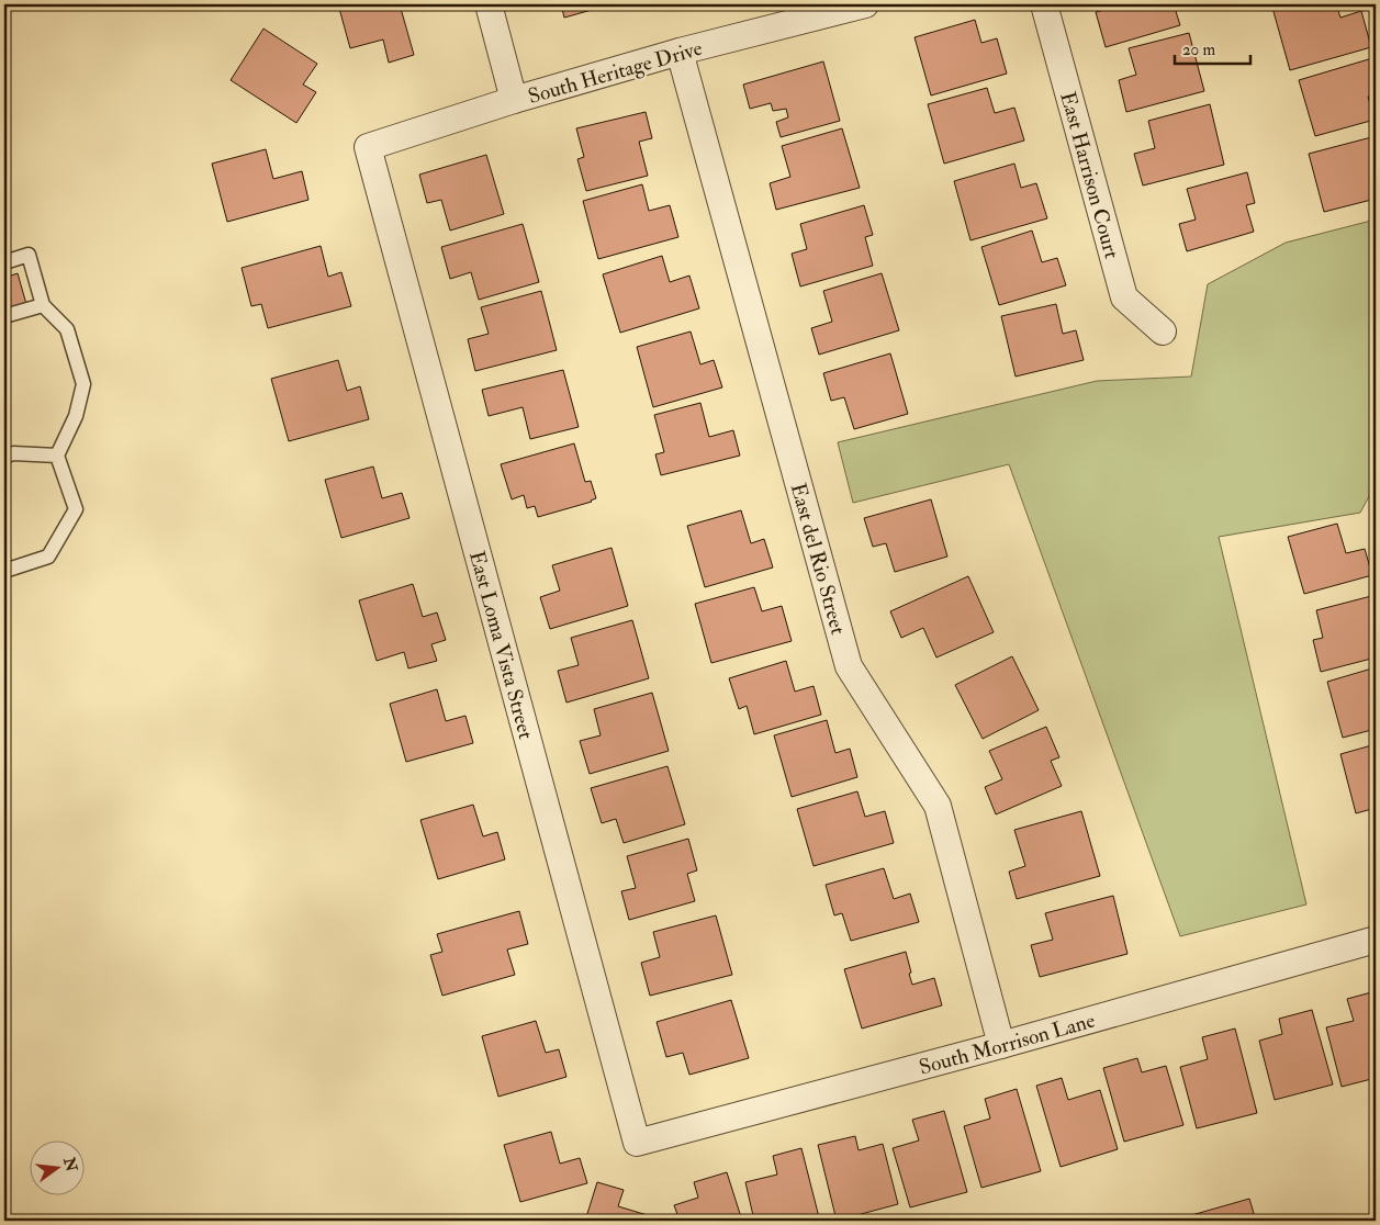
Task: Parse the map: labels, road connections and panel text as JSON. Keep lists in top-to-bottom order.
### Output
{
  "streets": {
    "street": [
      "South Heritage Drive",
      "East Harrison Court",
      "East del Rio Street",
      "East Loma Vista Street",
      "South Morrison Lane"
    ]
  },
  "crossings": [
    ["South Heritage Drive", "East del Rio Street"],
    ["South Heritage Drive", "East Loma Vista Street"],
    ["East del Rio Street", "South Morrison Lane"],
    ["East Loma Vista Street", "South Morrison Lane"]
  ],
  "scale_bar": "20 m",
  "north": "right"
}
